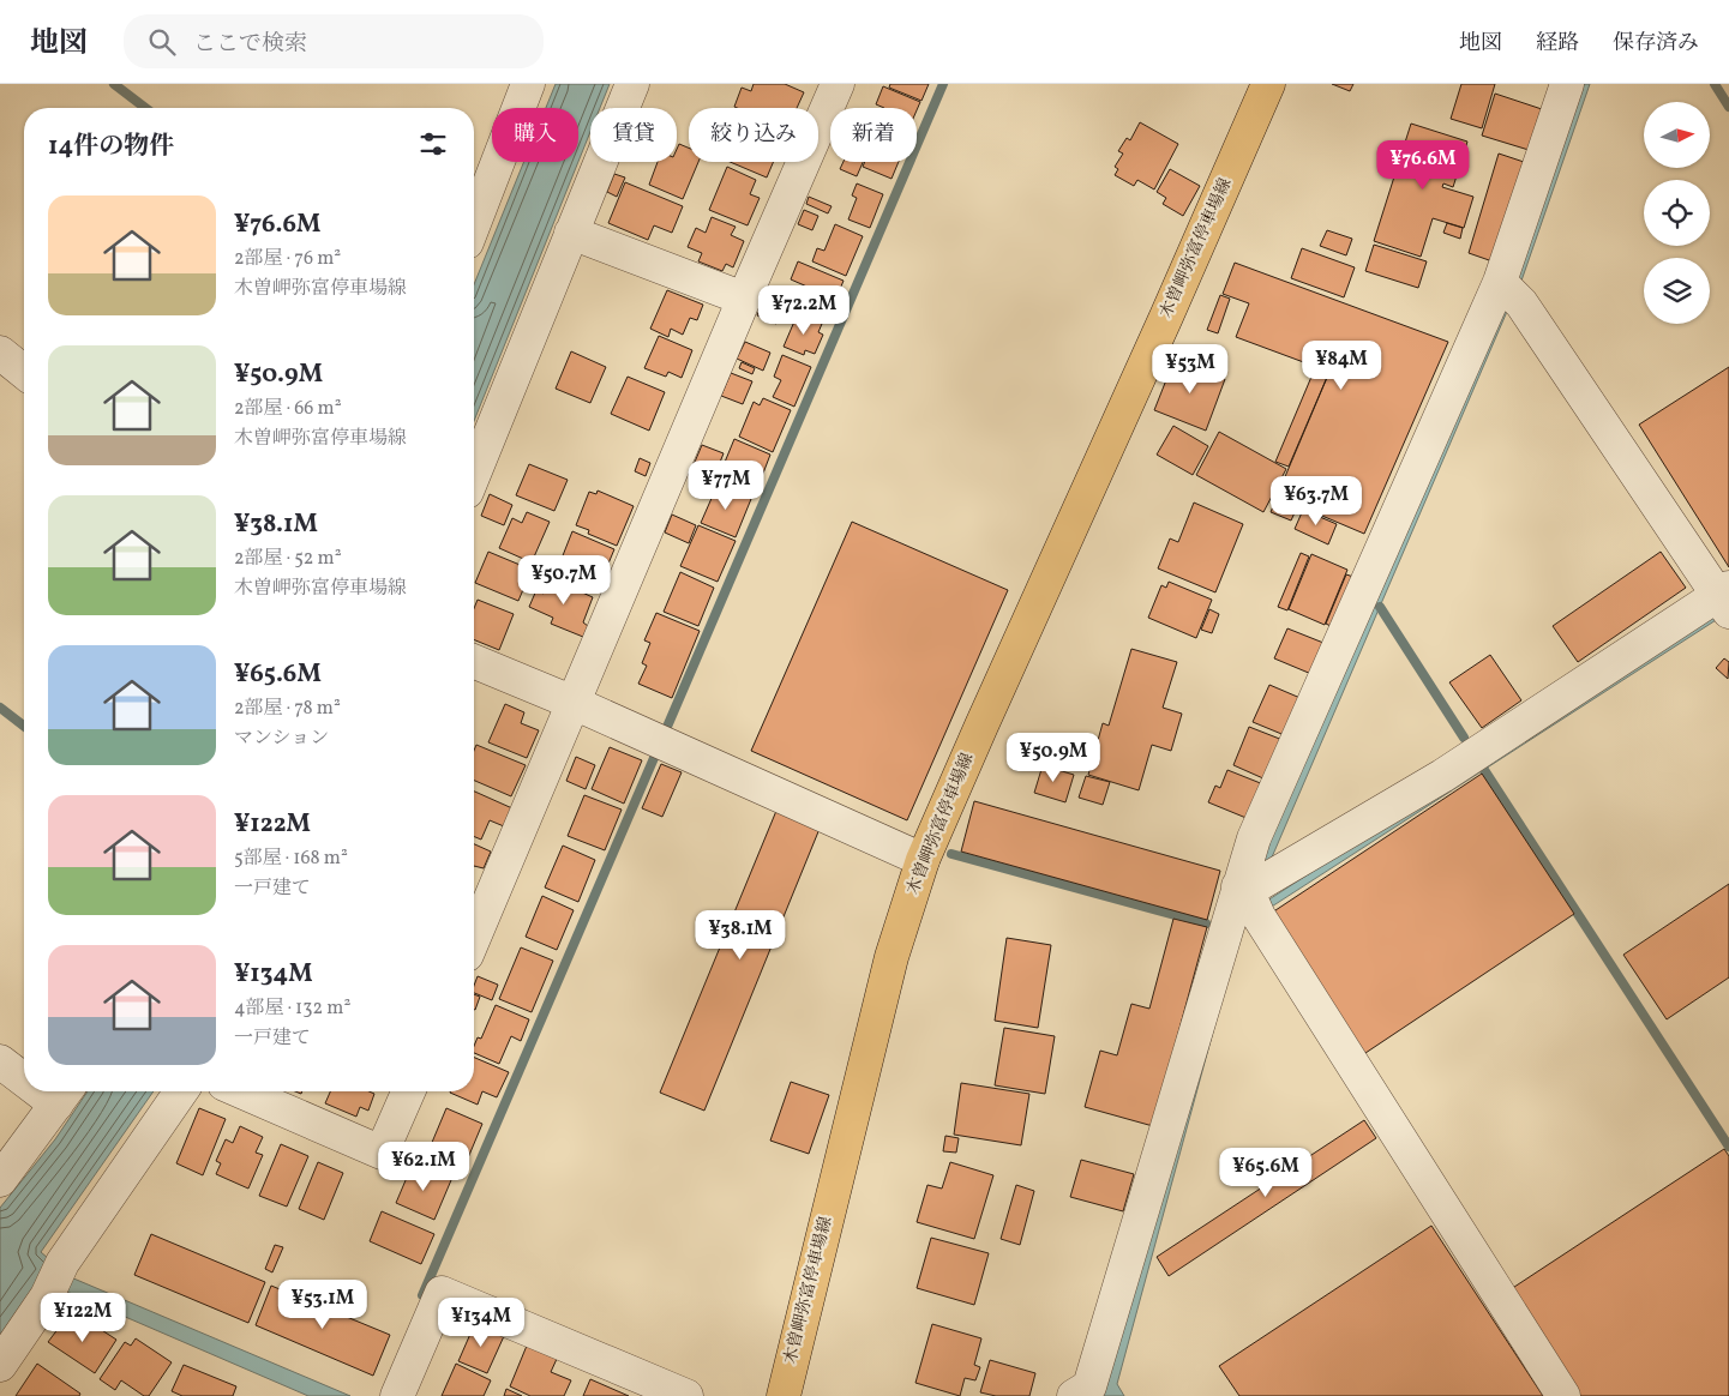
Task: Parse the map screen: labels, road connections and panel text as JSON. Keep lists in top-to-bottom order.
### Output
{
  "streets": {
    "main road": ["木曽岬弥富停車場線"]
  },
  "north": "right",
  "page": {
    "header": "地図",
    "search": "ここで検索",
    "nav": ["地図", "経路", "保存済み"],
    "chip": [
      "購入",
      "賃貸",
      "絞り込み",
      "新着"
    ],
    "heading": "14件の物件",
    "price": [
      "¥76.6M",
      "¥72.2M",
      "¥84M",
      "¥53M",
      "¥77M",
      "¥63.7M",
      "¥50.7M",
      "¥50.9M",
      "¥38.1M",
      "¥62.1M",
      "¥65.6M",
      "¥53.1M",
      "¥122M",
      "¥134M"
    ],
    "list": [
      {
        "name": "¥76.6M",
        "note": "2部屋 · 76 m² · 木曽岬弥富停車場線"
      },
      {
        "name": "¥50.9M",
        "note": "2部屋 · 66 m² · 木曽岬弥富停車場線"
      },
      {
        "name": "¥38.1M",
        "note": "2部屋 · 52 m² · 木曽岬弥富停車場線"
      },
      {
        "name": "¥65.6M",
        "note": "2部屋 · 78 m² · マンション"
      },
      {
        "name": "¥122M",
        "note": "5部屋 · 168 m² · 一戸建て"
      },
      {
        "name": "¥134M",
        "note": "4部屋 · 132 m² · 一戸建て"
      }
    ]
  }
}
